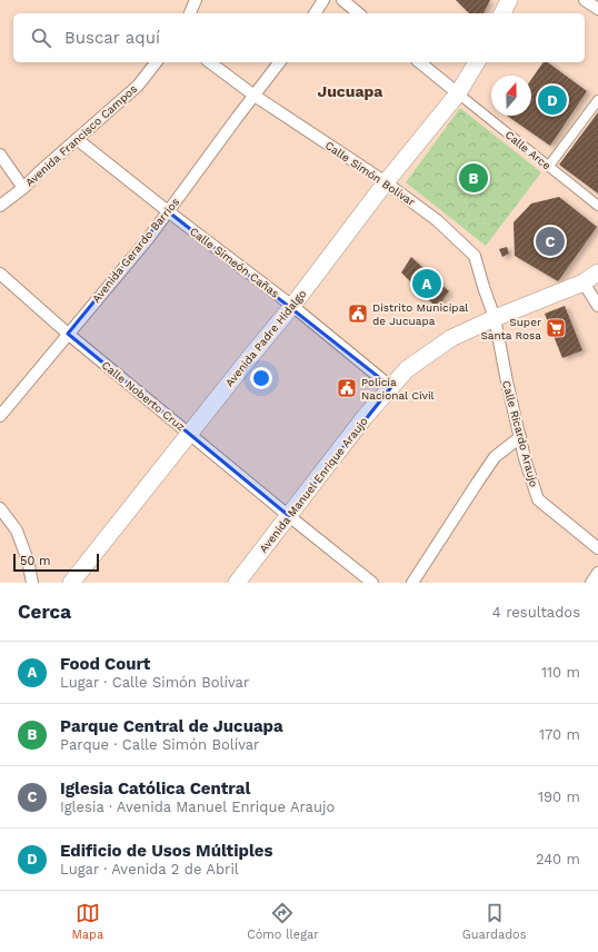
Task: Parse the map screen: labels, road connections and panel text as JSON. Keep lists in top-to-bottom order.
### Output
{
  "streets": {
    "main road": ["Avenida Padre Hidalgo", "Avenida Manuel Enrique Araujo"],
    "street": [
      "Avenida Francisco Campos",
      "Calle Arce",
      "Calle Simón Bolívar",
      "Avenida Gerardo Barrios",
      "Calle Simeón Cañas",
      "Calle Noberto Cruz",
      "Calle Ricardo Araujo"
    ]
  },
  "crossings": [
    ["Avenida Francisco Campos", "Calle Simeón Cañas"],
    ["Calle Arce", "Avenida Padre Hidalgo"],
    ["Calle Simón Bolívar", "Avenida Gerardo Barrios"],
    ["Calle Simón Bolívar", "Avenida Padre Hidalgo"],
    ["Calle Simón Bolívar", "Calle Ricardo Araujo"],
    ["Calle Simón Bolívar", "Avenida Manuel Enrique Araujo"],
    ["Avenida Gerardo Barrios", "Calle Simeón Cañas"],
    ["Avenida Gerardo Barrios", "Calle Noberto Cruz"],
    ["Calle Simeón Cañas", "Avenida Padre Hidalgo"],
    ["Calle Simeón Cañas", "Avenida Manuel Enrique Araujo"],
    ["Avenida Padre Hidalgo", "Calle Noberto Cruz"],
    ["Calle Noberto Cruz", "Avenida Manuel Enrique Araujo"],
    ["Calle Ricardo Araujo", "Avenida Manuel Enrique Araujo"]
  ],
  "districts": ["Jucuapa"],
  "places": {
    "public building": ["Distrito Municipal de Jucuapa", "Policía Nacional Civil"],
    "supermarket": ["Super Santa Rosa"]
  },
  "scale_bar": "50 m",
  "north": "top",
  "page": {
    "search": "Buscar aquí",
    "pins": [
      "D",
      "B",
      "C",
      "A"
    ],
    "scale": "50 m",
    "heading": ["Cerca", "4 resultados"],
    "list": [
      {
        "mark": "A",
        "name": "Food Court",
        "note": "Lugar · Calle Simón Bolívar",
        "value": "110 m"
      },
      {
        "mark": "B",
        "name": "Parque Central de Jucuapa",
        "note": "Parque · Calle Simón Bolívar",
        "value": "170 m"
      },
      {
        "mark": "C",
        "name": "Iglesia Católica Central",
        "note": "Iglesia · Avenida Manuel Enrique Araujo",
        "value": "190 m"
      },
      {
        "mark": "D",
        "name": "Edificio de Usos Múltiples",
        "note": "Lugar · Avenida 2 de Abril",
        "value": "240 m"
      }
    ],
    "nav": ["Mapa", "Cómo llegar", "Guardados"]
  }
}
